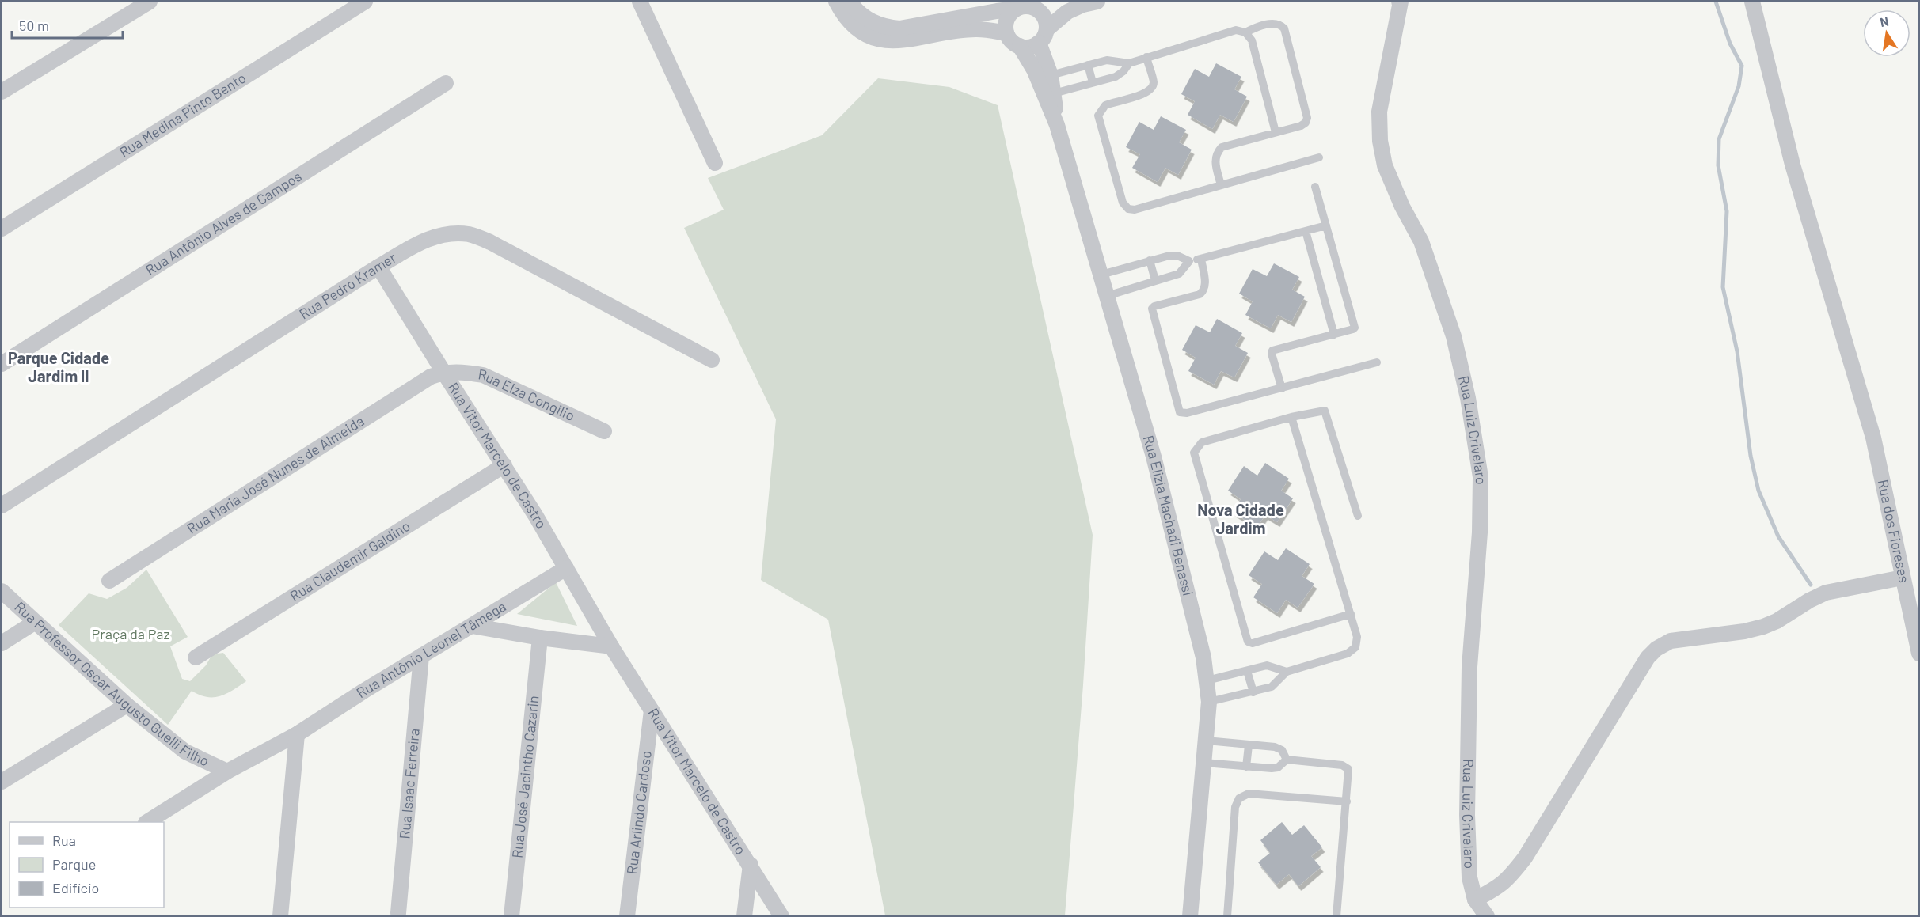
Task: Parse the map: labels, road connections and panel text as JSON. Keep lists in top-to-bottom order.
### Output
{
  "streets": {
    "street": [
      "Rua Medina Pinto Bento",
      "Rua Antônio Alves de Campos",
      "Rua Pedro Kramer",
      "Rua Elza Congilio",
      "Rua Luiz Crivelaro",
      "Rua Vitor Marcelo de Castro",
      "Rua Maria José Nunes de Almeida",
      "Rua Elizia Machadi Benassi",
      "Rua dos Fioreses",
      "Rua Claudemir Galdino",
      "Rua Antônio Leonel Tâmega",
      "Rua Professor Oscar Augusto Guelli Filho",
      "Rua José Jacintho Cazarin",
      "Rua Isaac Ferreira",
      "Rua Arlindo Cardoso"
    ]
  },
  "crossings": [
    ["Rua Pedro Kramer", "Rua Vitor Marcelo de Castro"],
    ["Rua Elza Congilio", "Rua Vitor Marcelo de Castro"],
    ["Rua Elza Congilio", "Rua Maria José Nunes de Almeida"],
    ["Rua Vitor Marcelo de Castro", "Rua Maria José Nunes de Almeida"],
    ["Rua Vitor Marcelo de Castro", "Rua Claudemir Galdino"],
    ["Rua Vitor Marcelo de Castro", "Rua Antônio Leonel Tâmega"],
    ["Rua Vitor Marcelo de Castro", "Rua Arlindo Cardoso"],
    ["Rua Antônio Leonel Tâmega", "Rua Professor Oscar Augusto Guelli Filho"],
    ["Rua Antônio Leonel Tâmega", "Rua Isaac Ferreira"]
  ],
  "districts": ["Parque Cidade Jardim II", "Nova Cidade Jardim"],
  "parks": ["Praça da Paz"],
  "legend": ["Rua", "Parque", "Edifício"],
  "scale_bar": "50 m",
  "north": "top"
}
